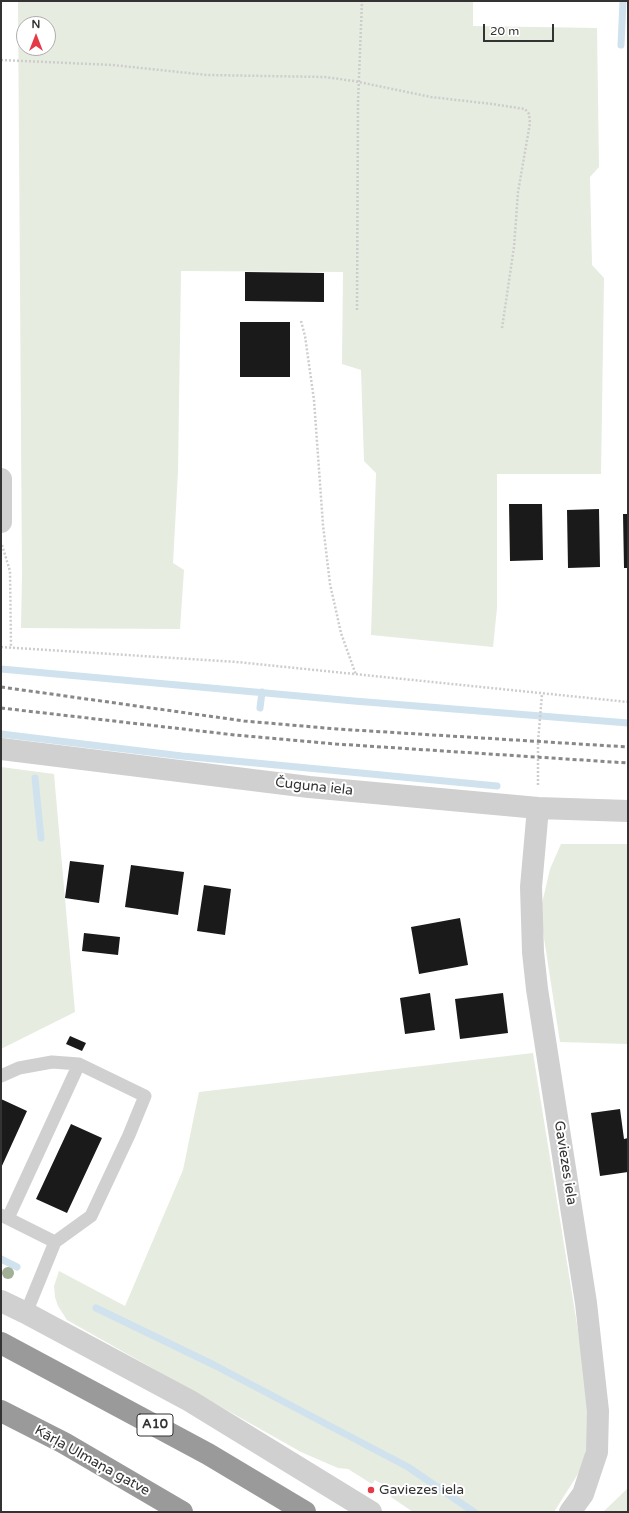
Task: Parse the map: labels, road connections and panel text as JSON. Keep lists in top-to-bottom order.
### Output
{
  "streets": {
    "highway": ["A10", "Kārļa Ulmaņa gatve"],
    "street": ["Čuguna iela", "Gaviezes iela"]
  },
  "crossings": [
    ["Čuguna iela", "Gaviezes iela"]
  ],
  "places": ["Gaviezes iela"],
  "scale_bar": "20 m",
  "north": "top"
}
